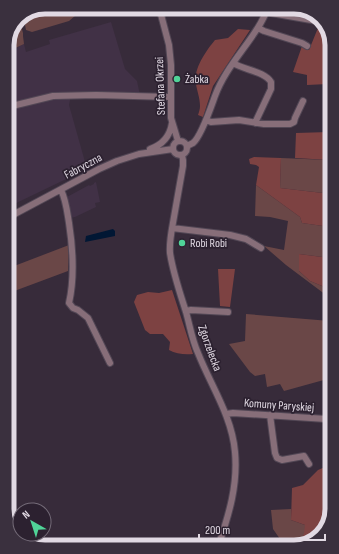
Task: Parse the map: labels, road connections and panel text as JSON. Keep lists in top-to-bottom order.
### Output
{
  "streets": {
    "street": [
      "Stefana Okrzei",
      "Fabryczna",
      "Zgorzelecka",
      "Komuny Paryskiej"
    ]
  },
  "crossings": [
    ["Stefana Okrzei", "Fabryczna"],
    ["Stefana Okrzei", "Zgorzelecka"],
    ["Fabryczna", "Zgorzelecka"],
    ["Zgorzelecka", "Komuny Paryskiej"]
  ],
  "places": ["Żabka", "Robi Robi"],
  "scale_bar": "200 m",
  "north": "top left"
}
